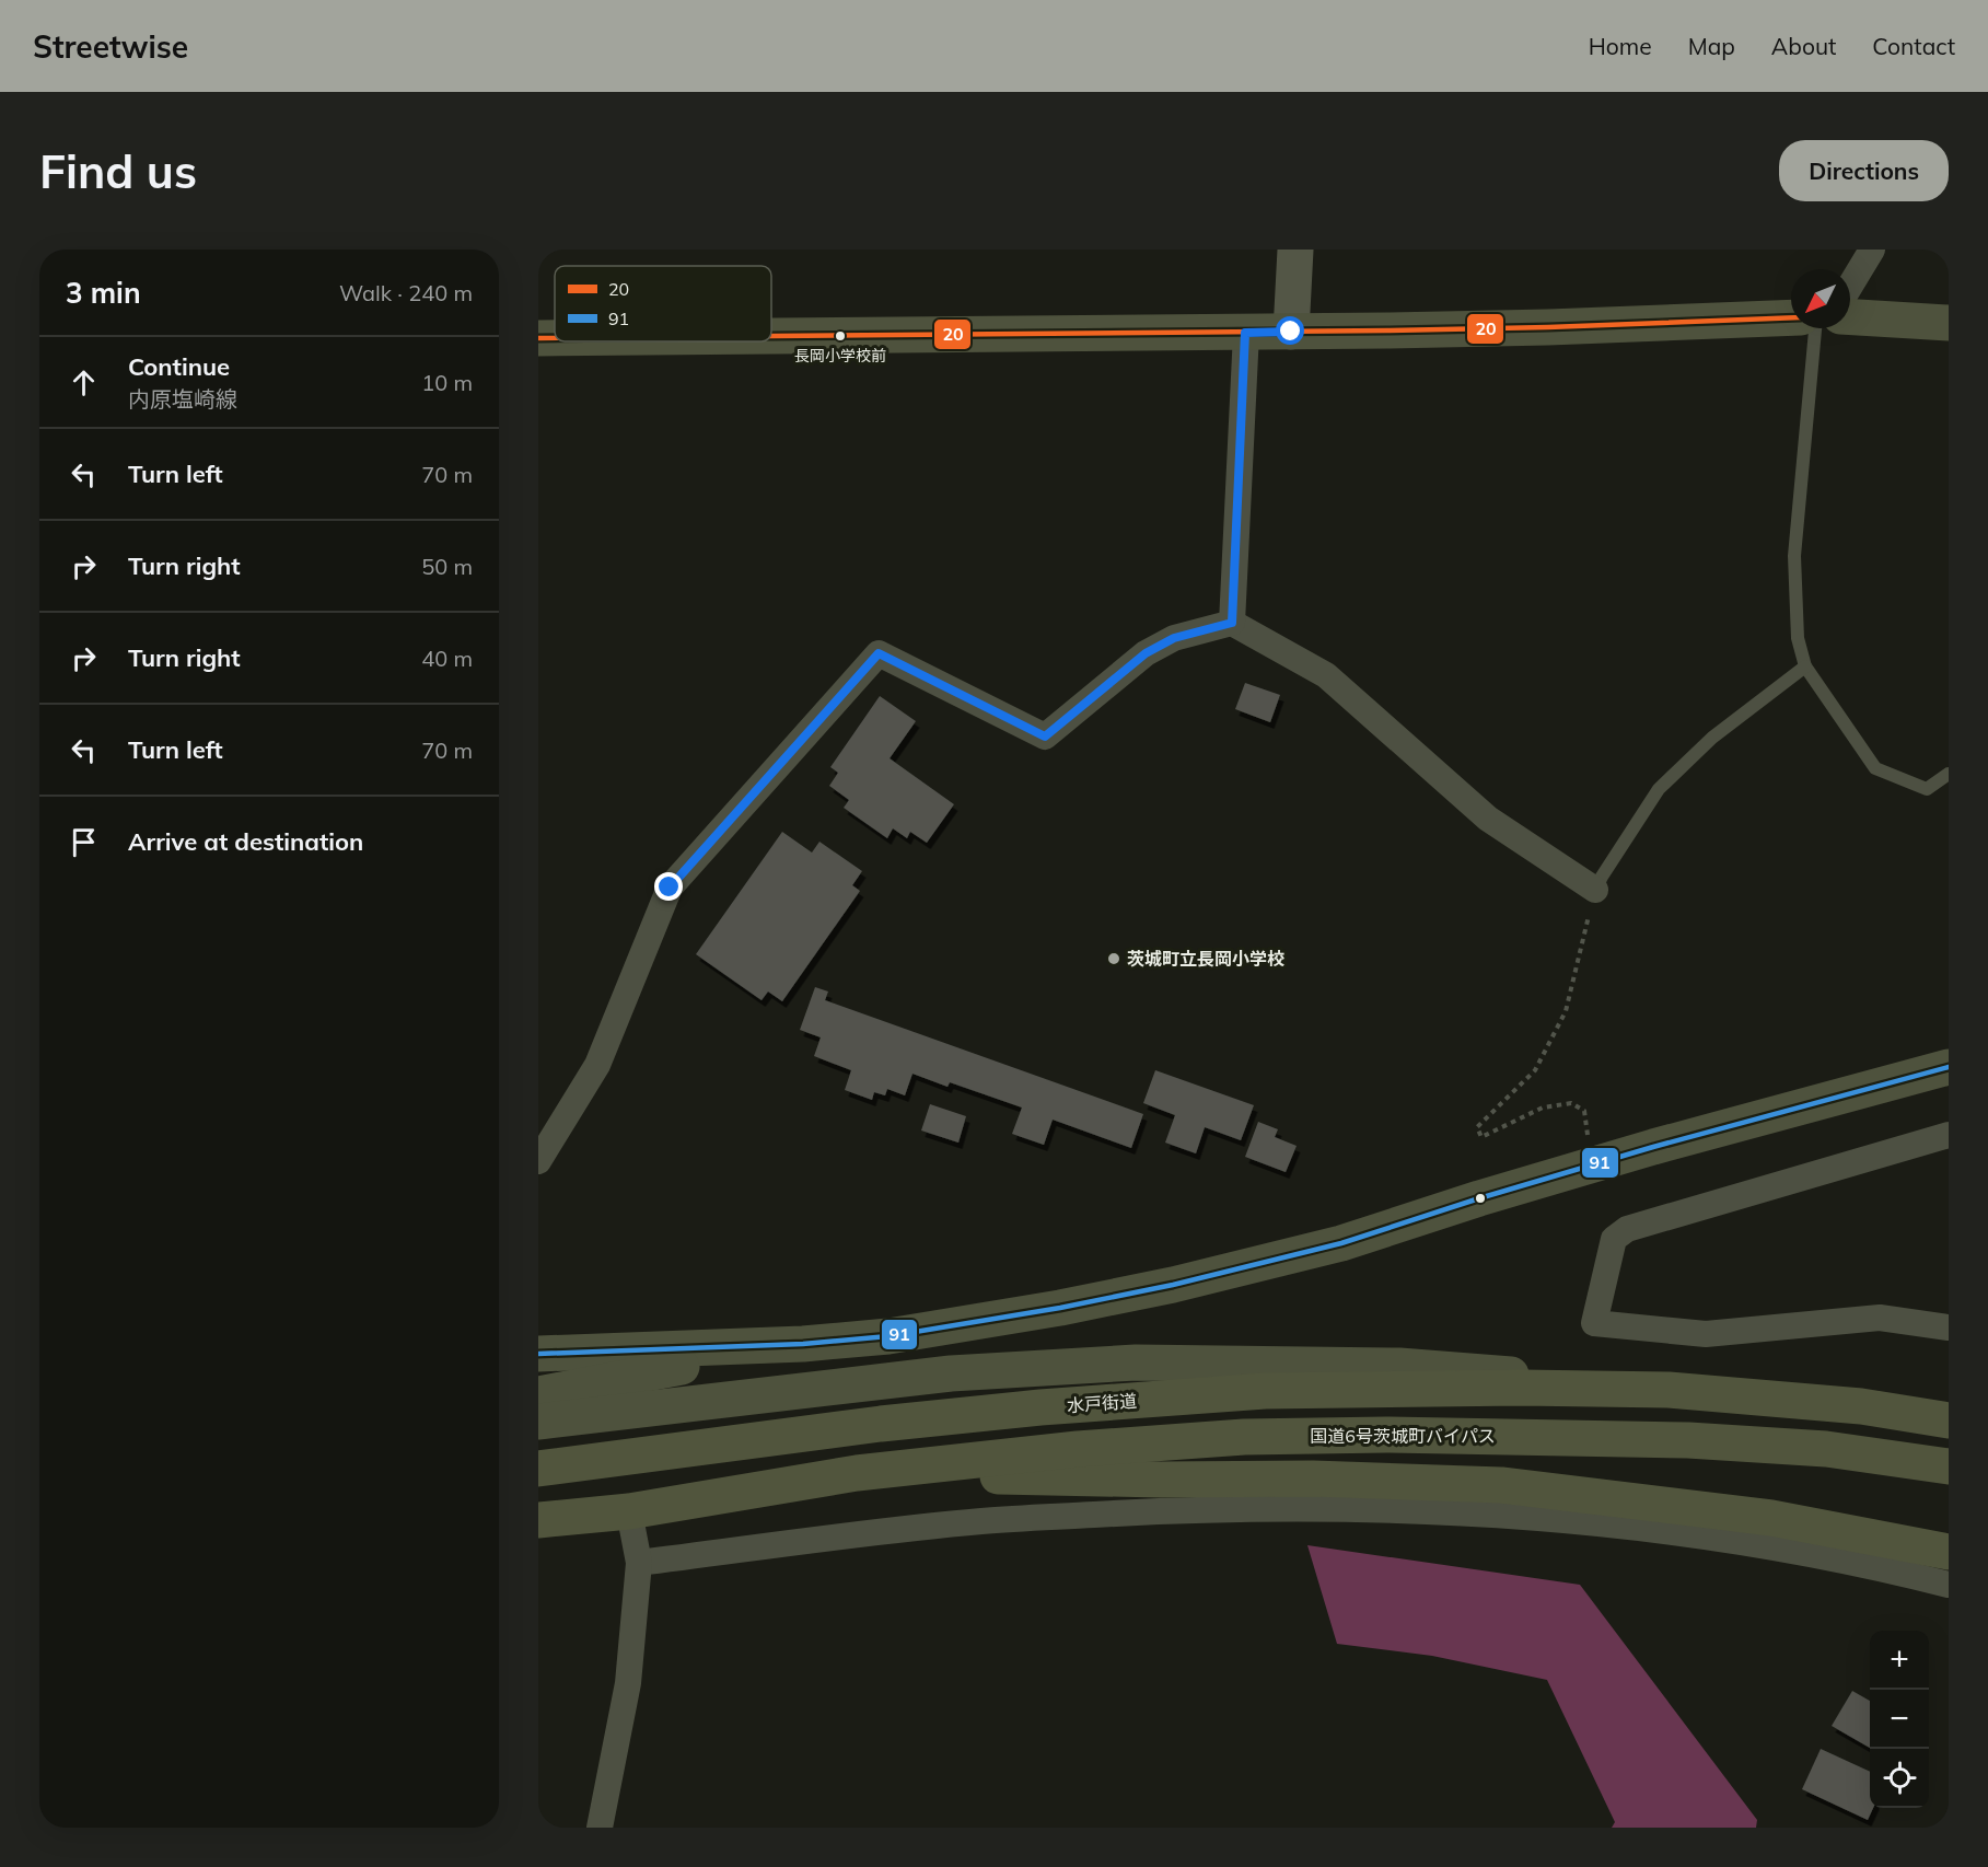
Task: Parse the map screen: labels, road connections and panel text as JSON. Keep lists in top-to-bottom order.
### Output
{
  "streets": {
    "highway": ["水戸街道", "国道6号茨城町バイパス"]
  },
  "places": ["長岡小学校前", "茨城町立長岡小学校"],
  "lines": ["transit line 20", "transit line 91"],
  "legend": ["20", "91"],
  "north": "bottom left",
  "page": {
    "header": "Streetwise",
    "nav": [
      "Home",
      "Map",
      "About",
      "Contact"
    ],
    "buttons": "Directions",
    "title": "Find us",
    "heading": ["3 min", "Walk · 240 m"],
    "list": [
      ["Continue", "内原塩崎線", "10 m"],
      ["Turn left", "70 m"],
      ["Turn right", "50 m"],
      ["Turn right", "40 m"],
      ["Turn left", "70 m"],
      "Arrive at destination"
    ],
    "map_buttons": ["+", "−"]
  }
}
